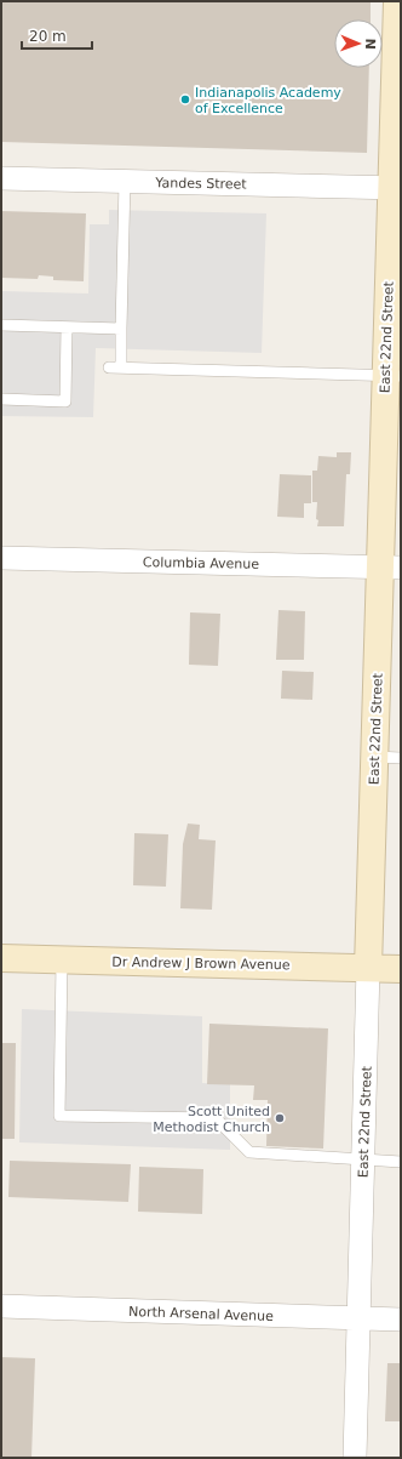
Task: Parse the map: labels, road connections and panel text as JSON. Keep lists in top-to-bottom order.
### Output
{
  "streets": {
    "main road": ["East 22nd Street", "Dr Andrew J Brown Avenue"],
    "street": ["Yandes Street", "Columbia Avenue", "North Arsenal Avenue"]
  },
  "crossings": [
    ["Yandes Street", "East 22nd Street"],
    ["East 22nd Street", "Columbia Avenue"],
    ["East 22nd Street", "Dr Andrew J Brown Avenue"],
    ["East 22nd Street", "North Arsenal Avenue"]
  ],
  "places": ["Indianapolis Academy of Excellence", "Scott United Methodist Church"],
  "scale_bar": "20 m",
  "north": "right"
}
